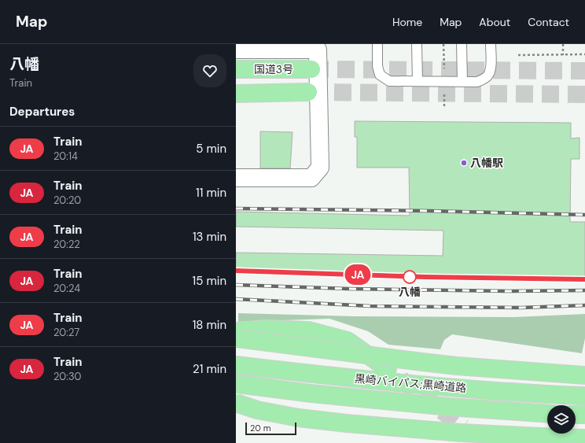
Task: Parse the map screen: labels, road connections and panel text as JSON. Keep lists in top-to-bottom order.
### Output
{
  "streets": {
    "highway": ["国道3号", "黒崎バイパス;黒崎道路"]
  },
  "places": ["八幡駅", "八幡"],
  "scale_bar": "20 m",
  "page": {
    "header": "Map",
    "nav": [
      "Home",
      "Map",
      "About",
      "Contact"
    ],
    "heading": [
      ["八幡", "Train"],
      "Departures"
    ],
    "on_map": "JA",
    "list": [
      {
        "mark": "JA",
        "name": "Train",
        "note": "20:14",
        "value": "5 min"
      },
      {
        "mark": "JA",
        "name": "Train",
        "note": "20:20",
        "value": "11 min"
      },
      {
        "mark": "JA",
        "name": "Train",
        "note": "20:22",
        "value": "13 min"
      },
      {
        "mark": "JA",
        "name": "Train",
        "note": "20:24",
        "value": "15 min"
      },
      {
        "mark": "JA",
        "name": "Train",
        "note": "20:27",
        "value": "18 min"
      },
      {
        "mark": "JA",
        "name": "Train",
        "note": "20:30",
        "value": "21 min"
      }
    ],
    "scale": "20 m"
  }
}
